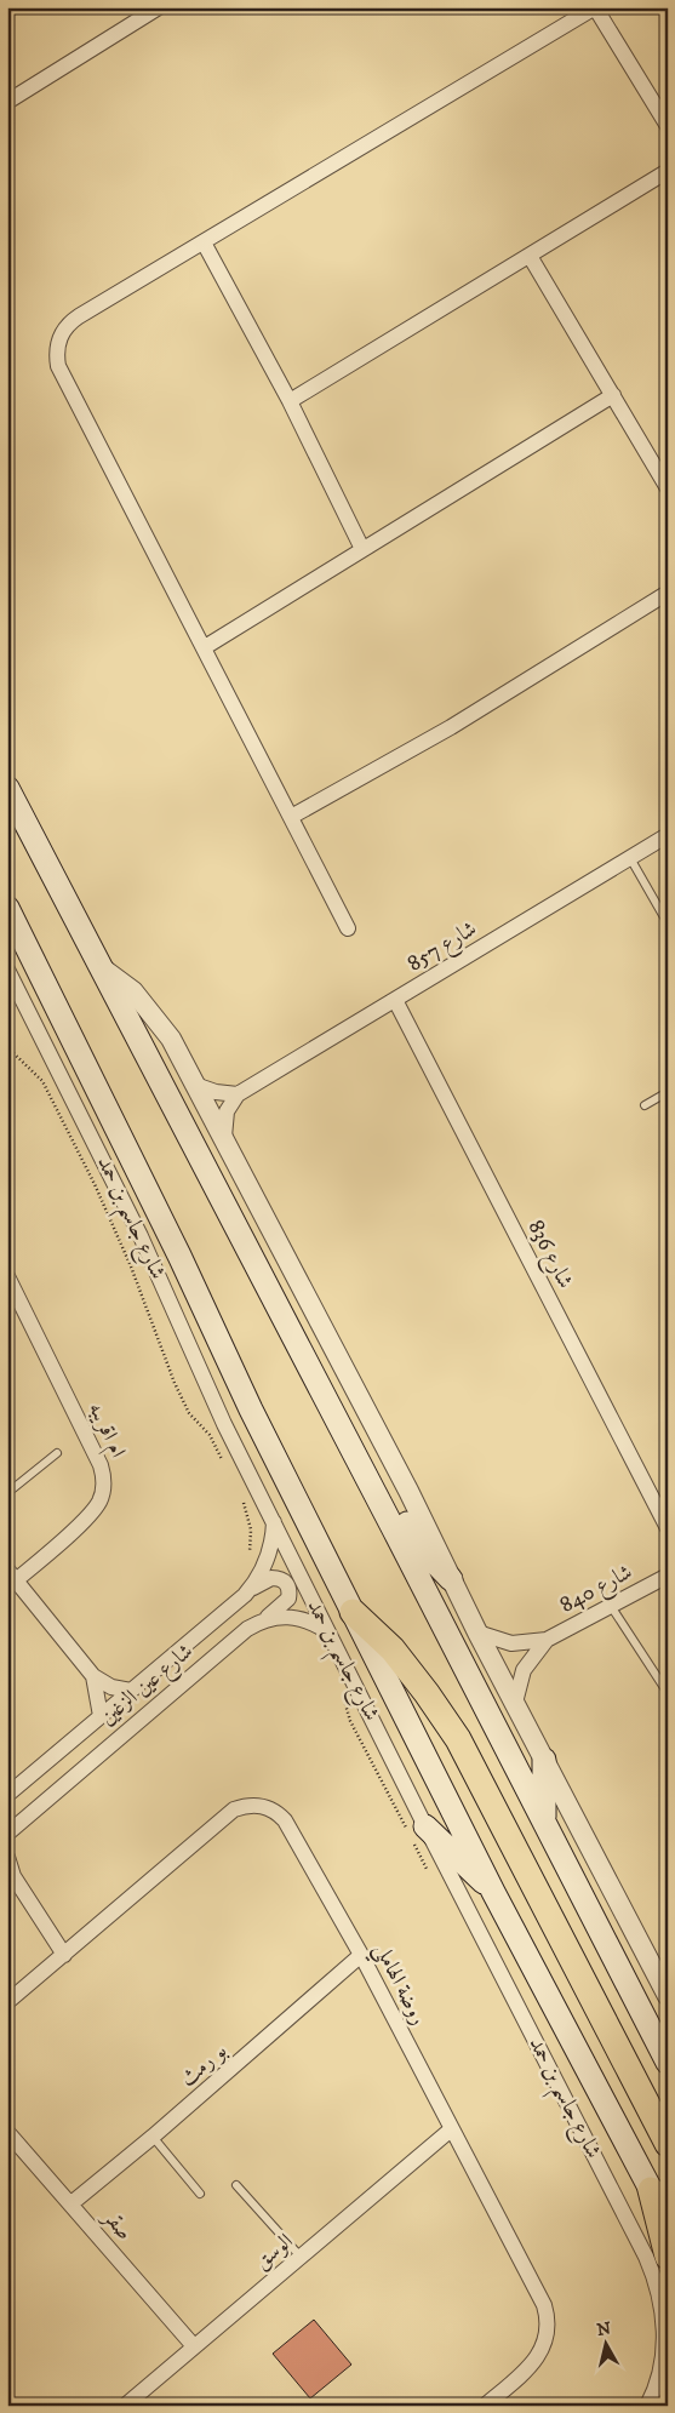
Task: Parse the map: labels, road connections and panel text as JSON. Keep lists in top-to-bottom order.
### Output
{
  "streets": {
    "main road": ["شارع جاسم بن حمد"],
    "street": [
      "شارع 857",
      "شارع 836",
      "ام اقريبه",
      "شارع 840",
      "شارع عين الزغين",
      "روضة الهاملي",
      "بو رمث",
      "صقر",
      "الوسق"
    ]
  },
  "crossings": [
    ["شارع 857", "شارع 836"],
    ["شارع جاسم بن حمد", "شارع عين الزغين"],
    ["ام اقريبه", "شارع عين الزغين"],
    ["روضة الهاملي", "بو رمث"],
    ["روضة الهاملي", "الوسق"],
    ["بو رمث", "صقر"],
    ["صقر", "الوسق"]
  ],
  "north": "top"
}
